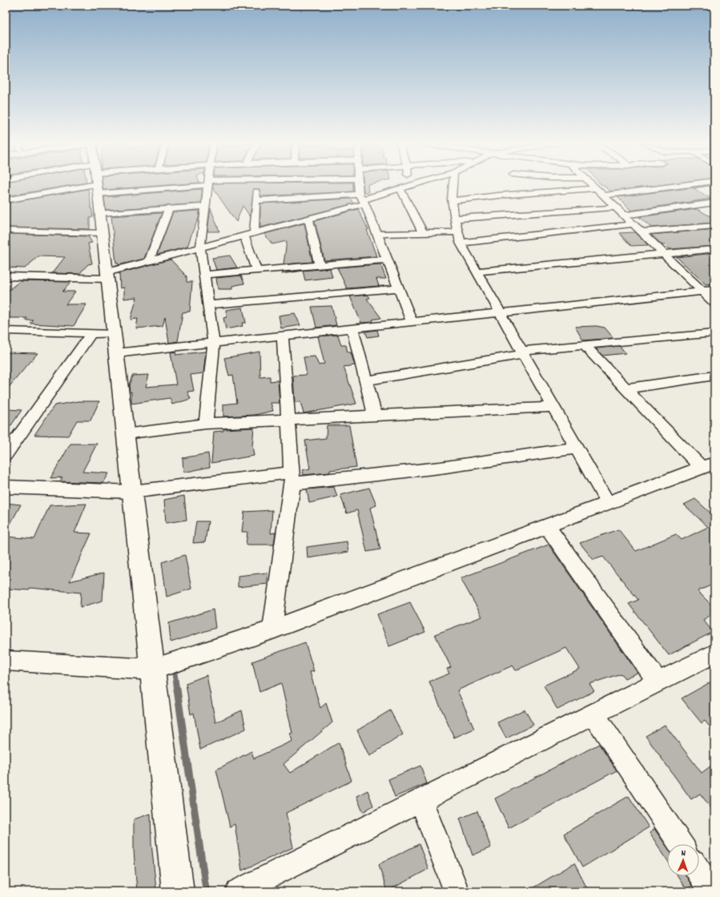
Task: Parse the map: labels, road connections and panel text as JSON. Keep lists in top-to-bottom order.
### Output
{
  "north": "top"
}
